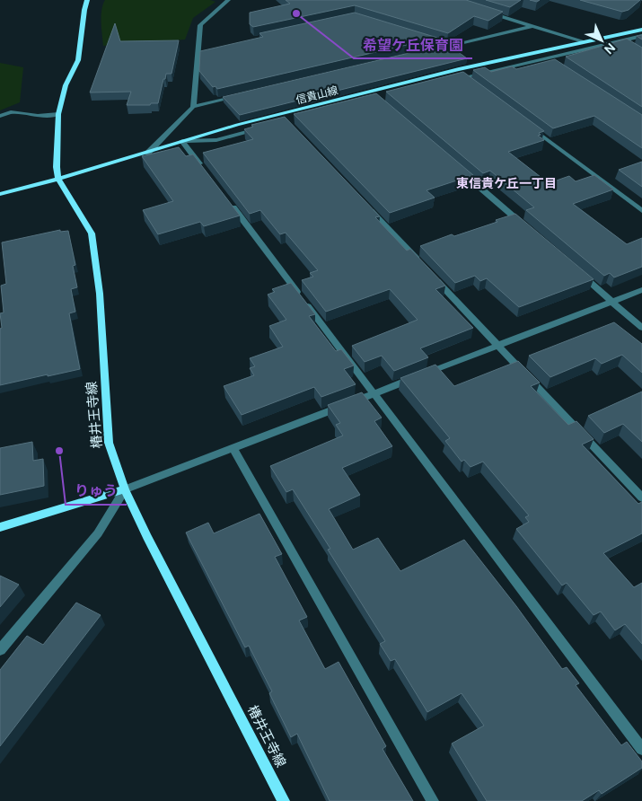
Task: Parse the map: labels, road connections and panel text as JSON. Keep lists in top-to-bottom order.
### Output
{
  "streets": {
    "main road": ["信貴山線", "椿井王寺線"]
  },
  "crossings": [
    ["信貴山線", "椿井王寺線"]
  ],
  "districts": ["東信貴ケ丘一丁目"],
  "places": ["希望ケ丘保育園", "りゅう"],
  "north": "bottom right"
}
